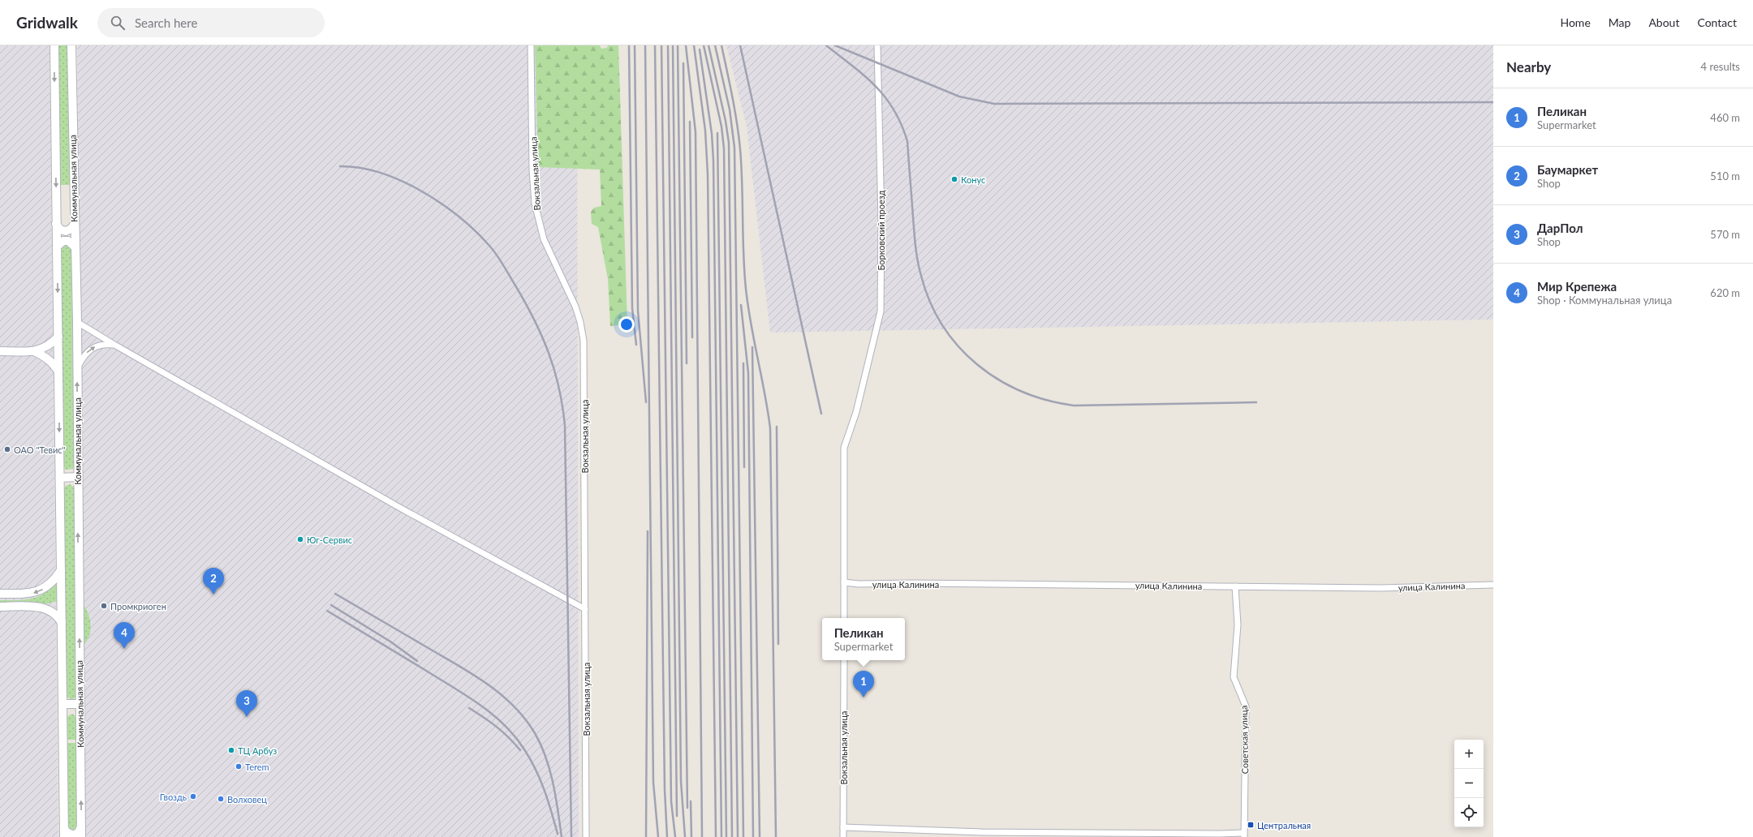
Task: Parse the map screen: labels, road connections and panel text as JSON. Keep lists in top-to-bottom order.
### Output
{
  "streets": {
    "main road": ["Коммунальная улица"],
    "street": [
      "Вокзальная улица",
      "Борковский проезд",
      "улица Калинина",
      "Советская улица"
    ]
  },
  "crossings": [
    ["Борковский проезд", "улица Калинина"],
    ["улица Калинина", "Советская улица"]
  ],
  "places": {
    "other": [
      "Конус",
      "ОАО \"Тевис\"",
      "Юг-Сервис",
      "Промкриоген",
      "ТЦ Арбуз",
      "Terem",
      "Гвоздь",
      "Волховец"
    ],
    "transit": ["Центральная"]
  },
  "page": {
    "header": "Gridwalk",
    "search": "Search here",
    "nav": [
      "Home",
      "Map",
      "About",
      "Contact"
    ],
    "heading": ["Nearby", "4 results"],
    "list": [
      {
        "mark": "1",
        "name": "Пеликан",
        "note": "Supermarket",
        "value": "460 m"
      },
      {
        "mark": "2",
        "name": "Баумаркет",
        "note": "Shop",
        "value": "510 m"
      },
      {
        "mark": "3",
        "name": "ДарПол",
        "note": "Shop",
        "value": "570 m"
      },
      {
        "mark": "4",
        "name": "Мир Крепежа",
        "note": "Shop · Коммунальная улица",
        "value": "620 m"
      }
    ],
    "pins": [
      "2",
      "4",
      "1",
      "3"
    ],
    "popup": ["Пеликан", "Supermarket"],
    "map_buttons": ["+", "−"]
  }
}
